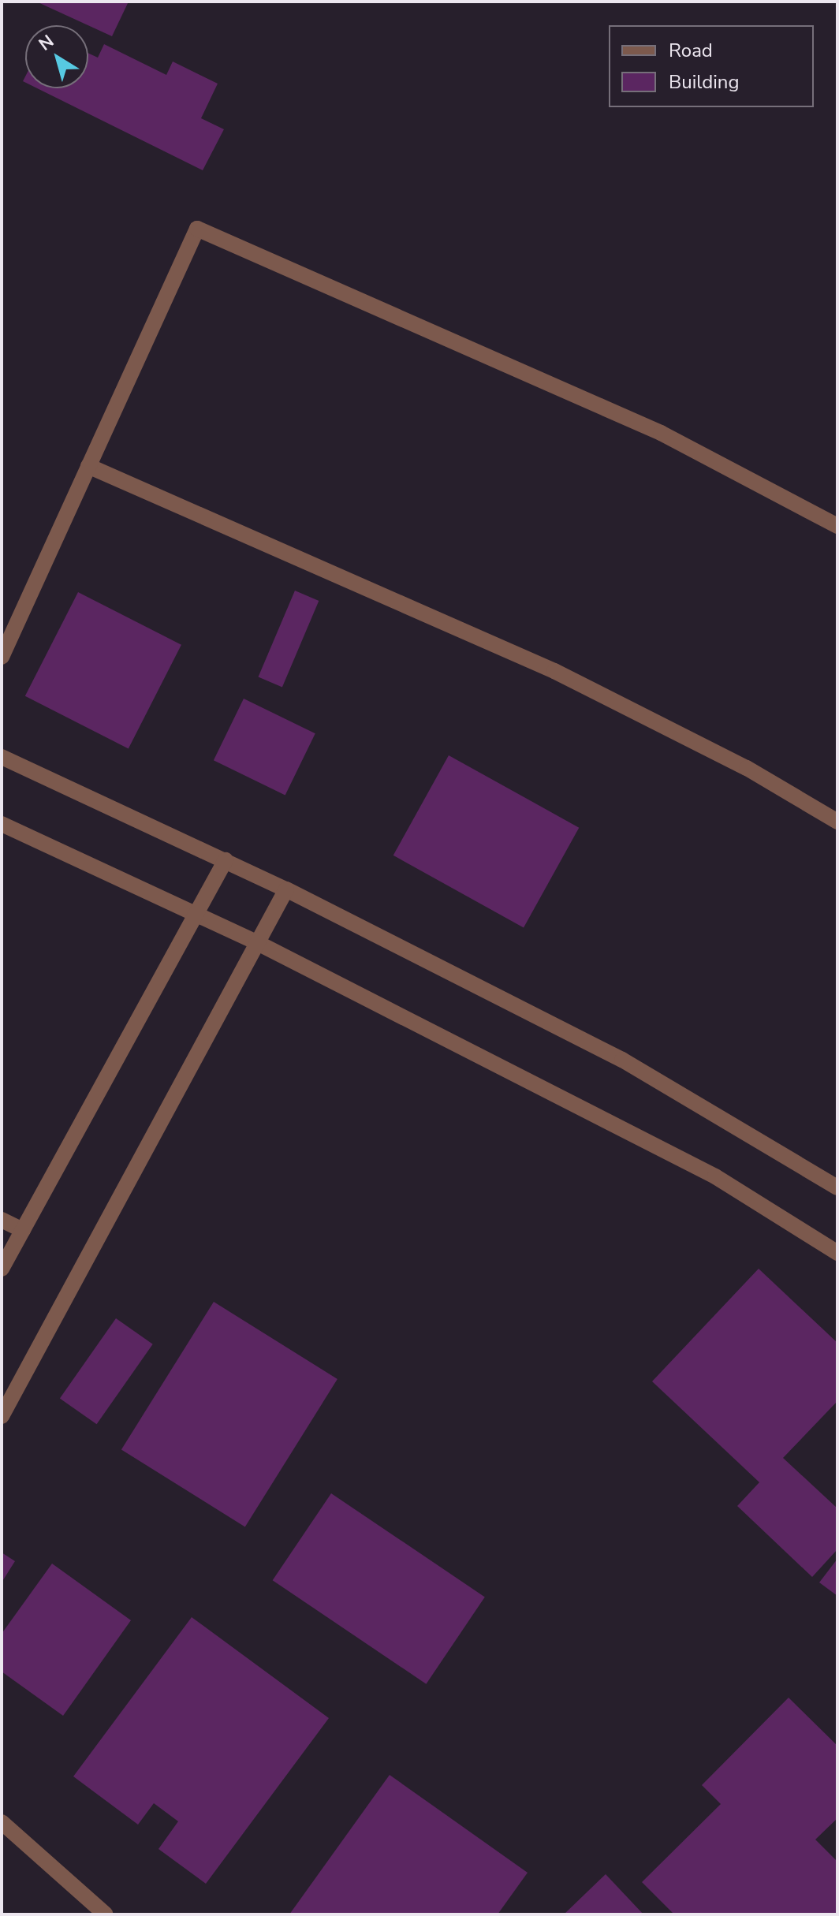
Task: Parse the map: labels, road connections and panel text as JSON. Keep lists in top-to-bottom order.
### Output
{
  "legend": ["Road", "Building"],
  "north": "top left"
}
